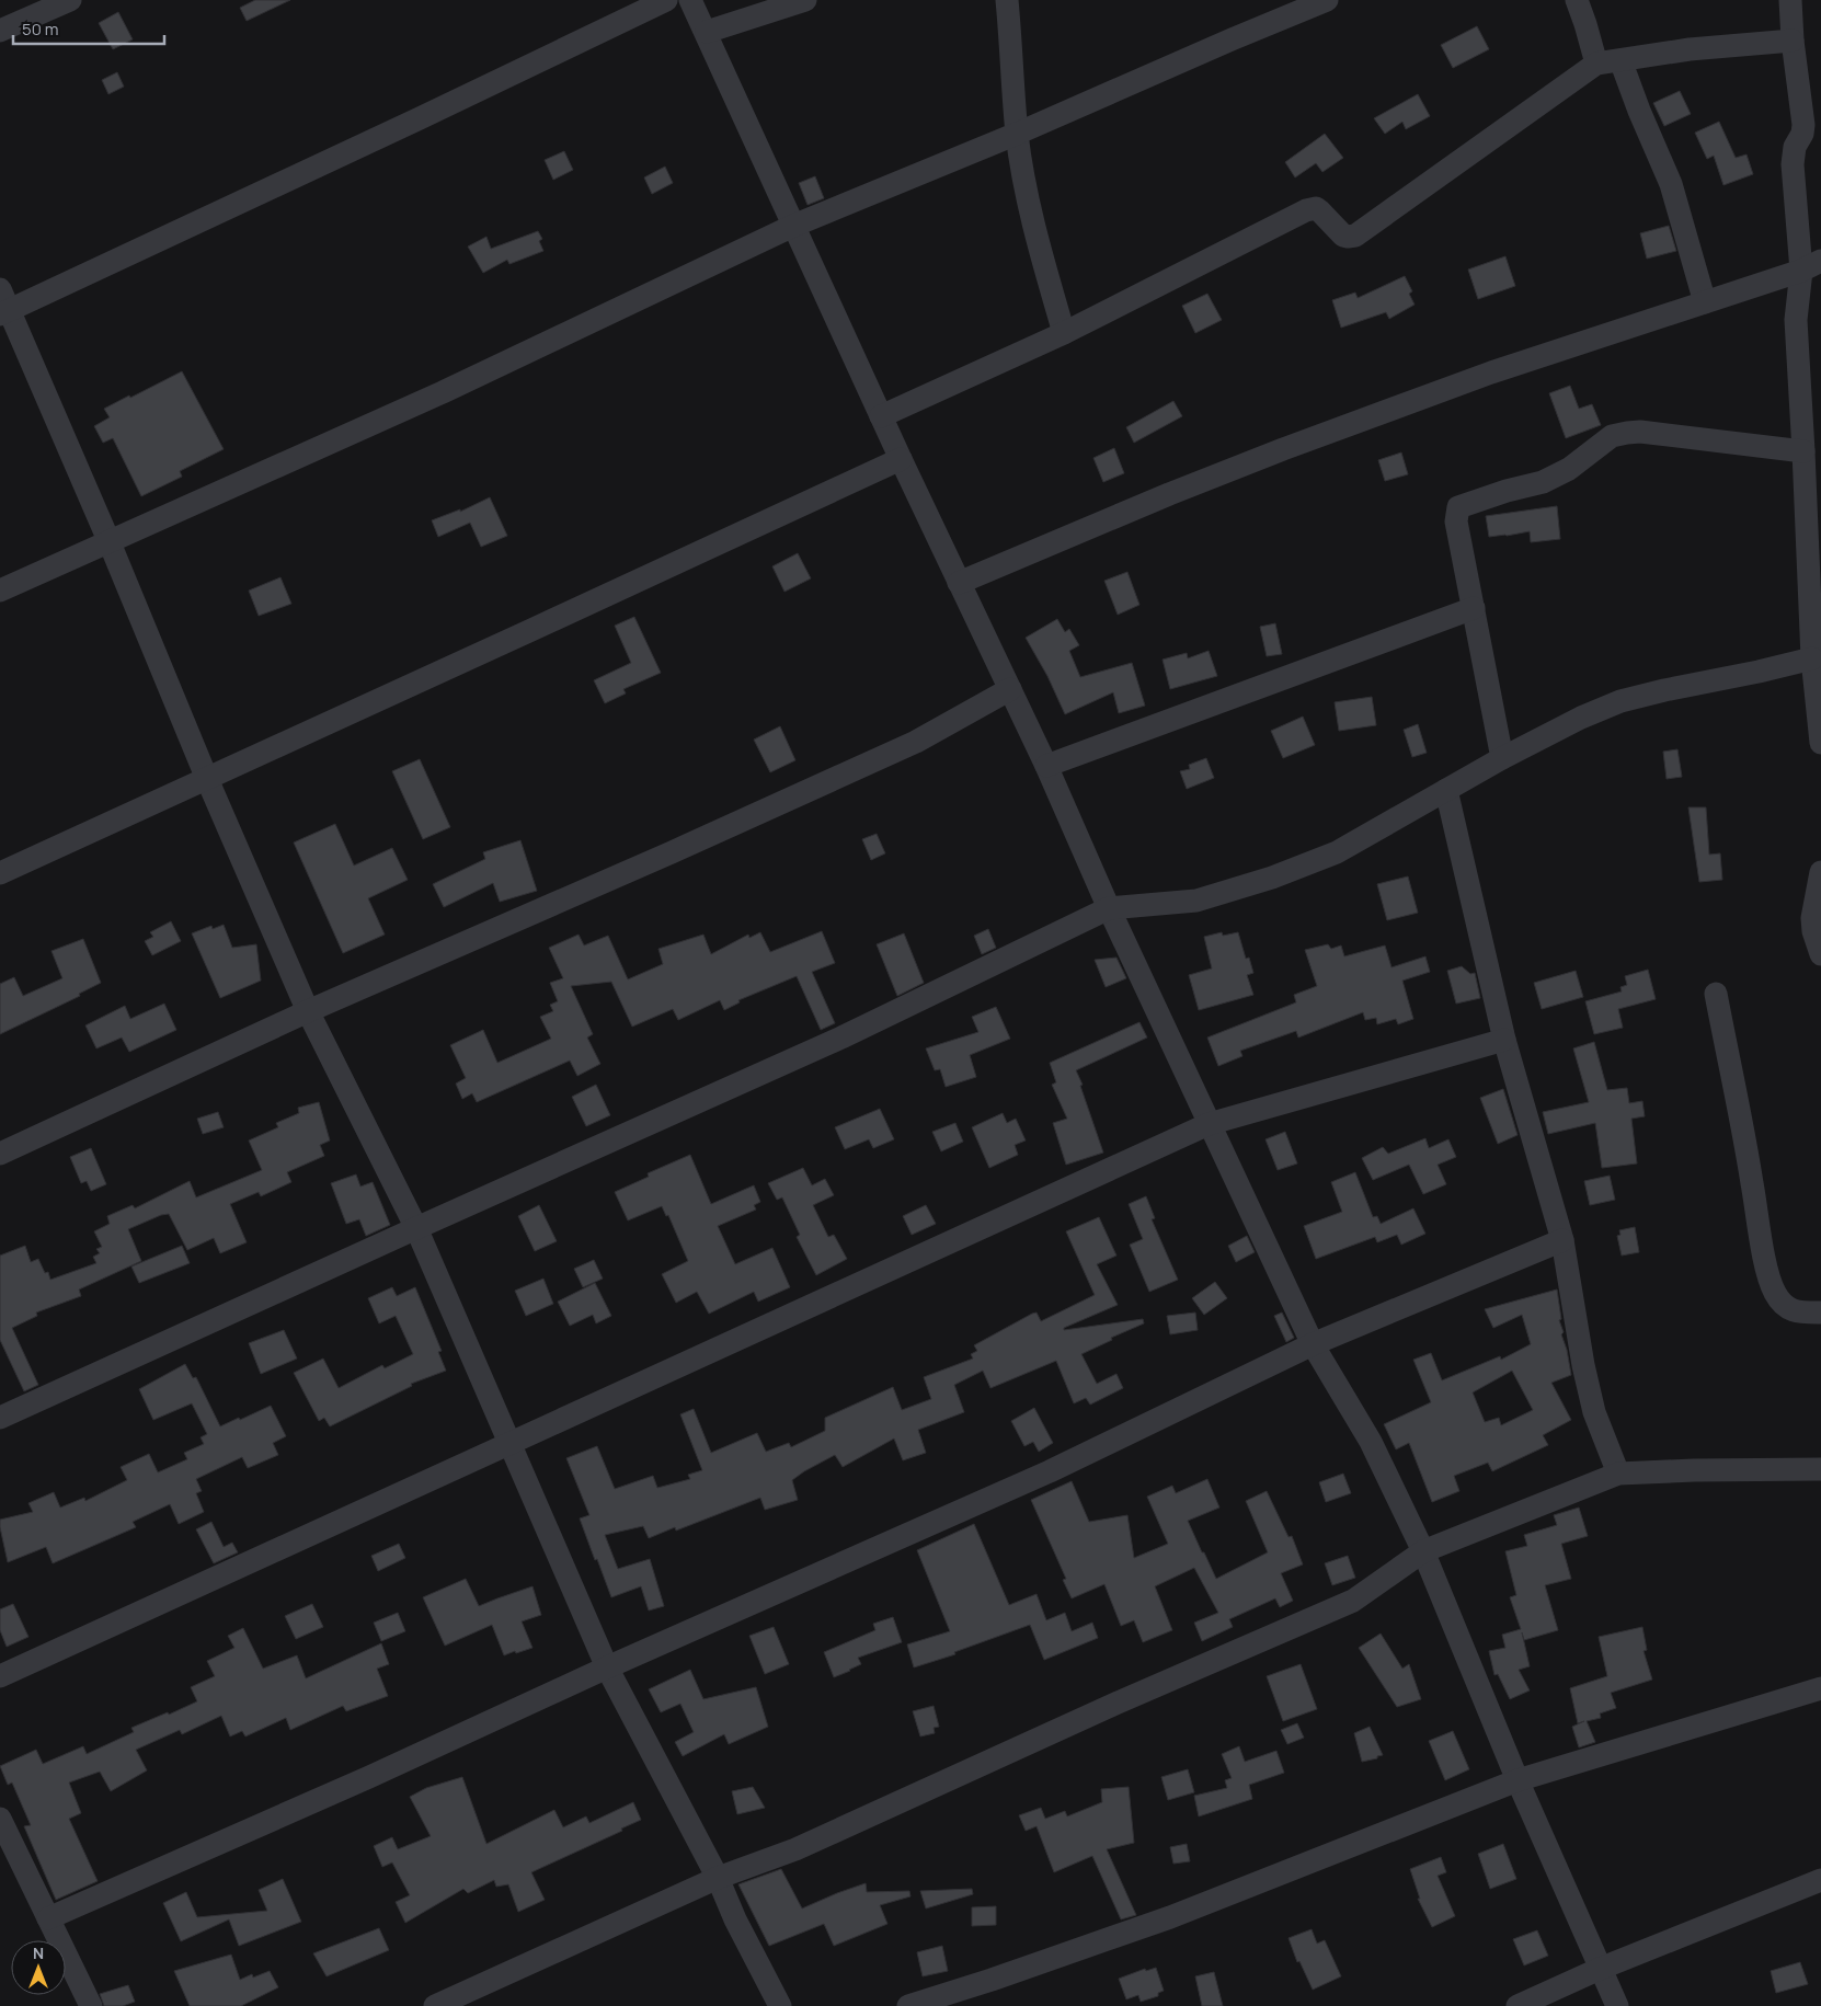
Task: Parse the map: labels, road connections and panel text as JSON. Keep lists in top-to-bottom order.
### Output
{
  "scale_bar": "50 m",
  "north": "top"
}
